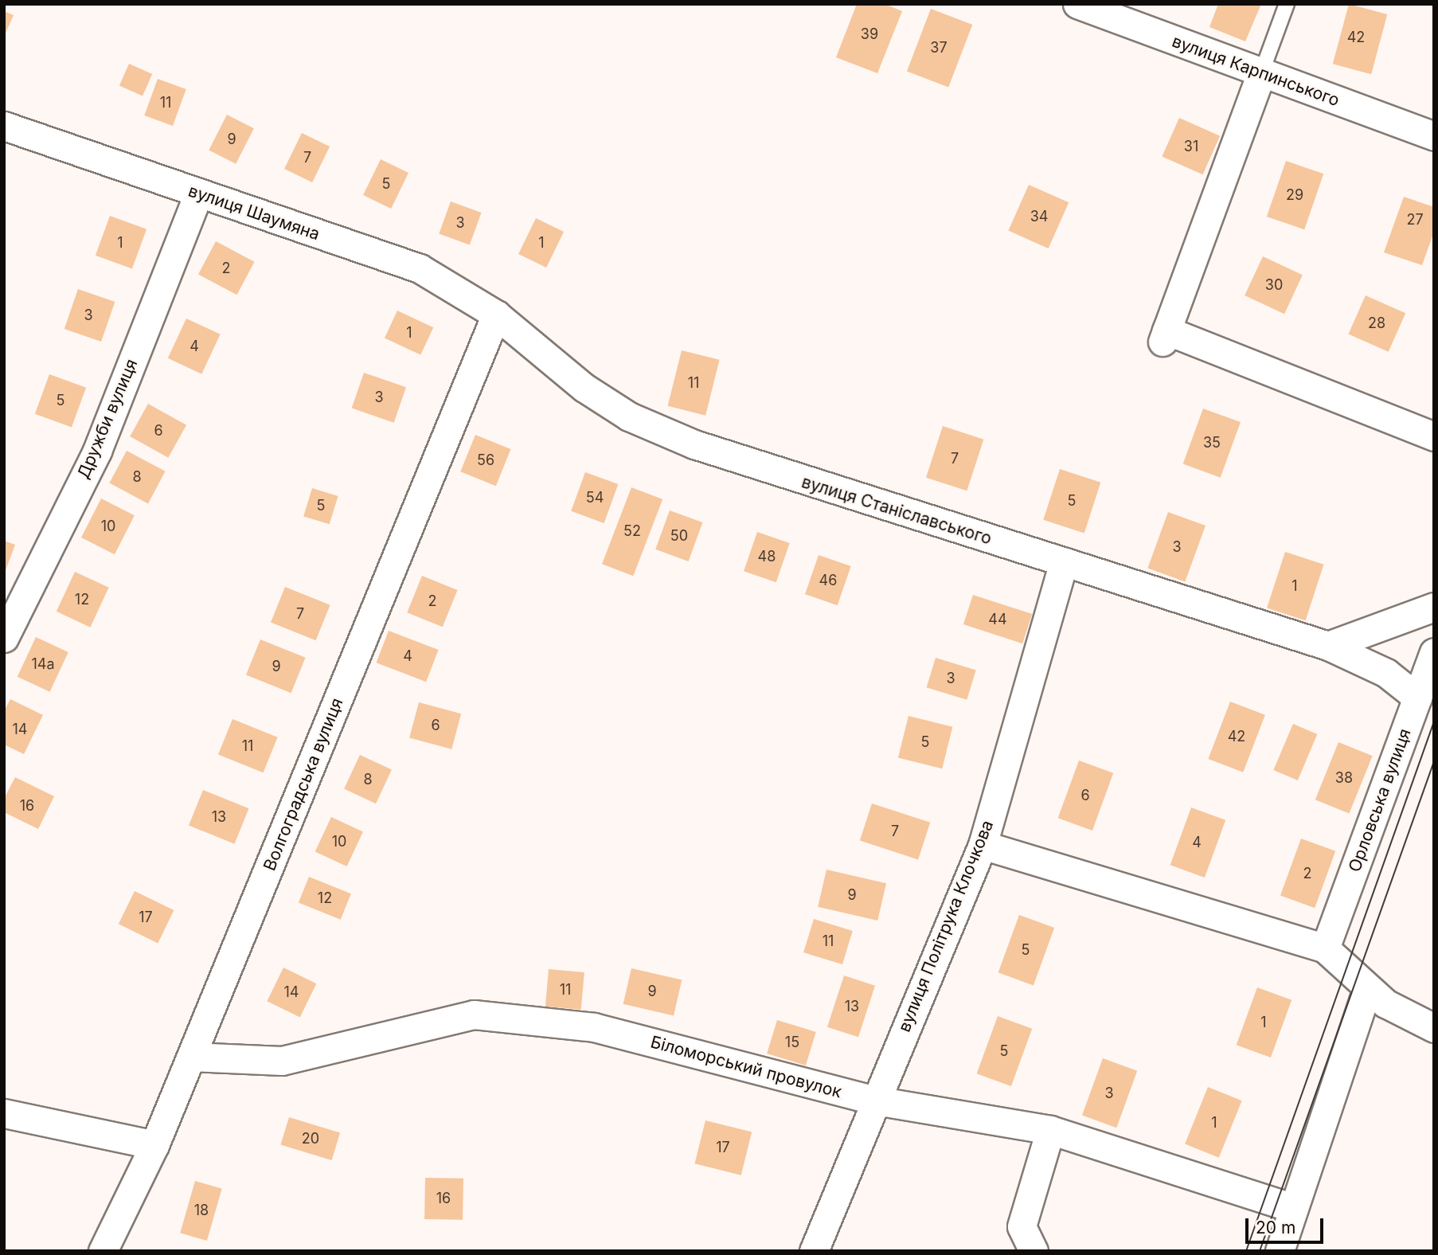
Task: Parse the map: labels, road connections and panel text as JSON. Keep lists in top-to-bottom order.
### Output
{
  "streets": {
    "street": [
      "вулиця Карпинського",
      "вулиця Шаумяна",
      "Дружби вулиця",
      "вулиця Станіславського",
      "Волгоградська вулиця",
      "Орловська вулиця",
      "вулиця Політрука Клочкова",
      "Біломорський провулок"
    ]
  },
  "crossings": [
    ["вулиця Шаумяна", "Дружби вулиця"],
    ["вулиця Шаумяна", "вулиця Станіславського"],
    ["вулиця Шаумяна", "Волгоградська вулиця"],
    ["вулиця Станіславського", "Волгоградська вулиця"],
    ["вулиця Станіславського", "Орловська вулиця"],
    ["вулиця Станіславського", "вулиця Політрука Клочкова"],
    ["Волгоградська вулиця", "Біломорський провулок"],
    ["вулиця Політрука Клочкова", "Біломорський провулок"]
  ],
  "house_numbers": [
    "39",
    "42",
    "37",
    "11",
    "9",
    "31",
    "7",
    "5",
    "29",
    "34",
    "27",
    "3",
    "1",
    "1",
    "2",
    "30",
    "3",
    "28",
    "1",
    "4",
    "11",
    "3",
    "5",
    "6",
    "35",
    "7",
    "56",
    "8",
    "54",
    "5",
    "5",
    "10",
    "52",
    "50",
    "3",
    "48",
    "46",
    "1",
    "12",
    "2",
    "7",
    "44",
    "4",
    "14а",
    "9",
    "3",
    "6",
    "14",
    "42",
    "5",
    "11",
    "38",
    "8",
    "6",
    "16",
    "13",
    "7",
    "10",
    "4",
    "2",
    "9",
    "12",
    "17",
    "11",
    "5",
    "11",
    "9",
    "14",
    "13",
    "1",
    "15",
    "5",
    "3",
    "1",
    "20",
    "17",
    "16",
    "18"
  ],
  "scale_bar": "20 m"
}
